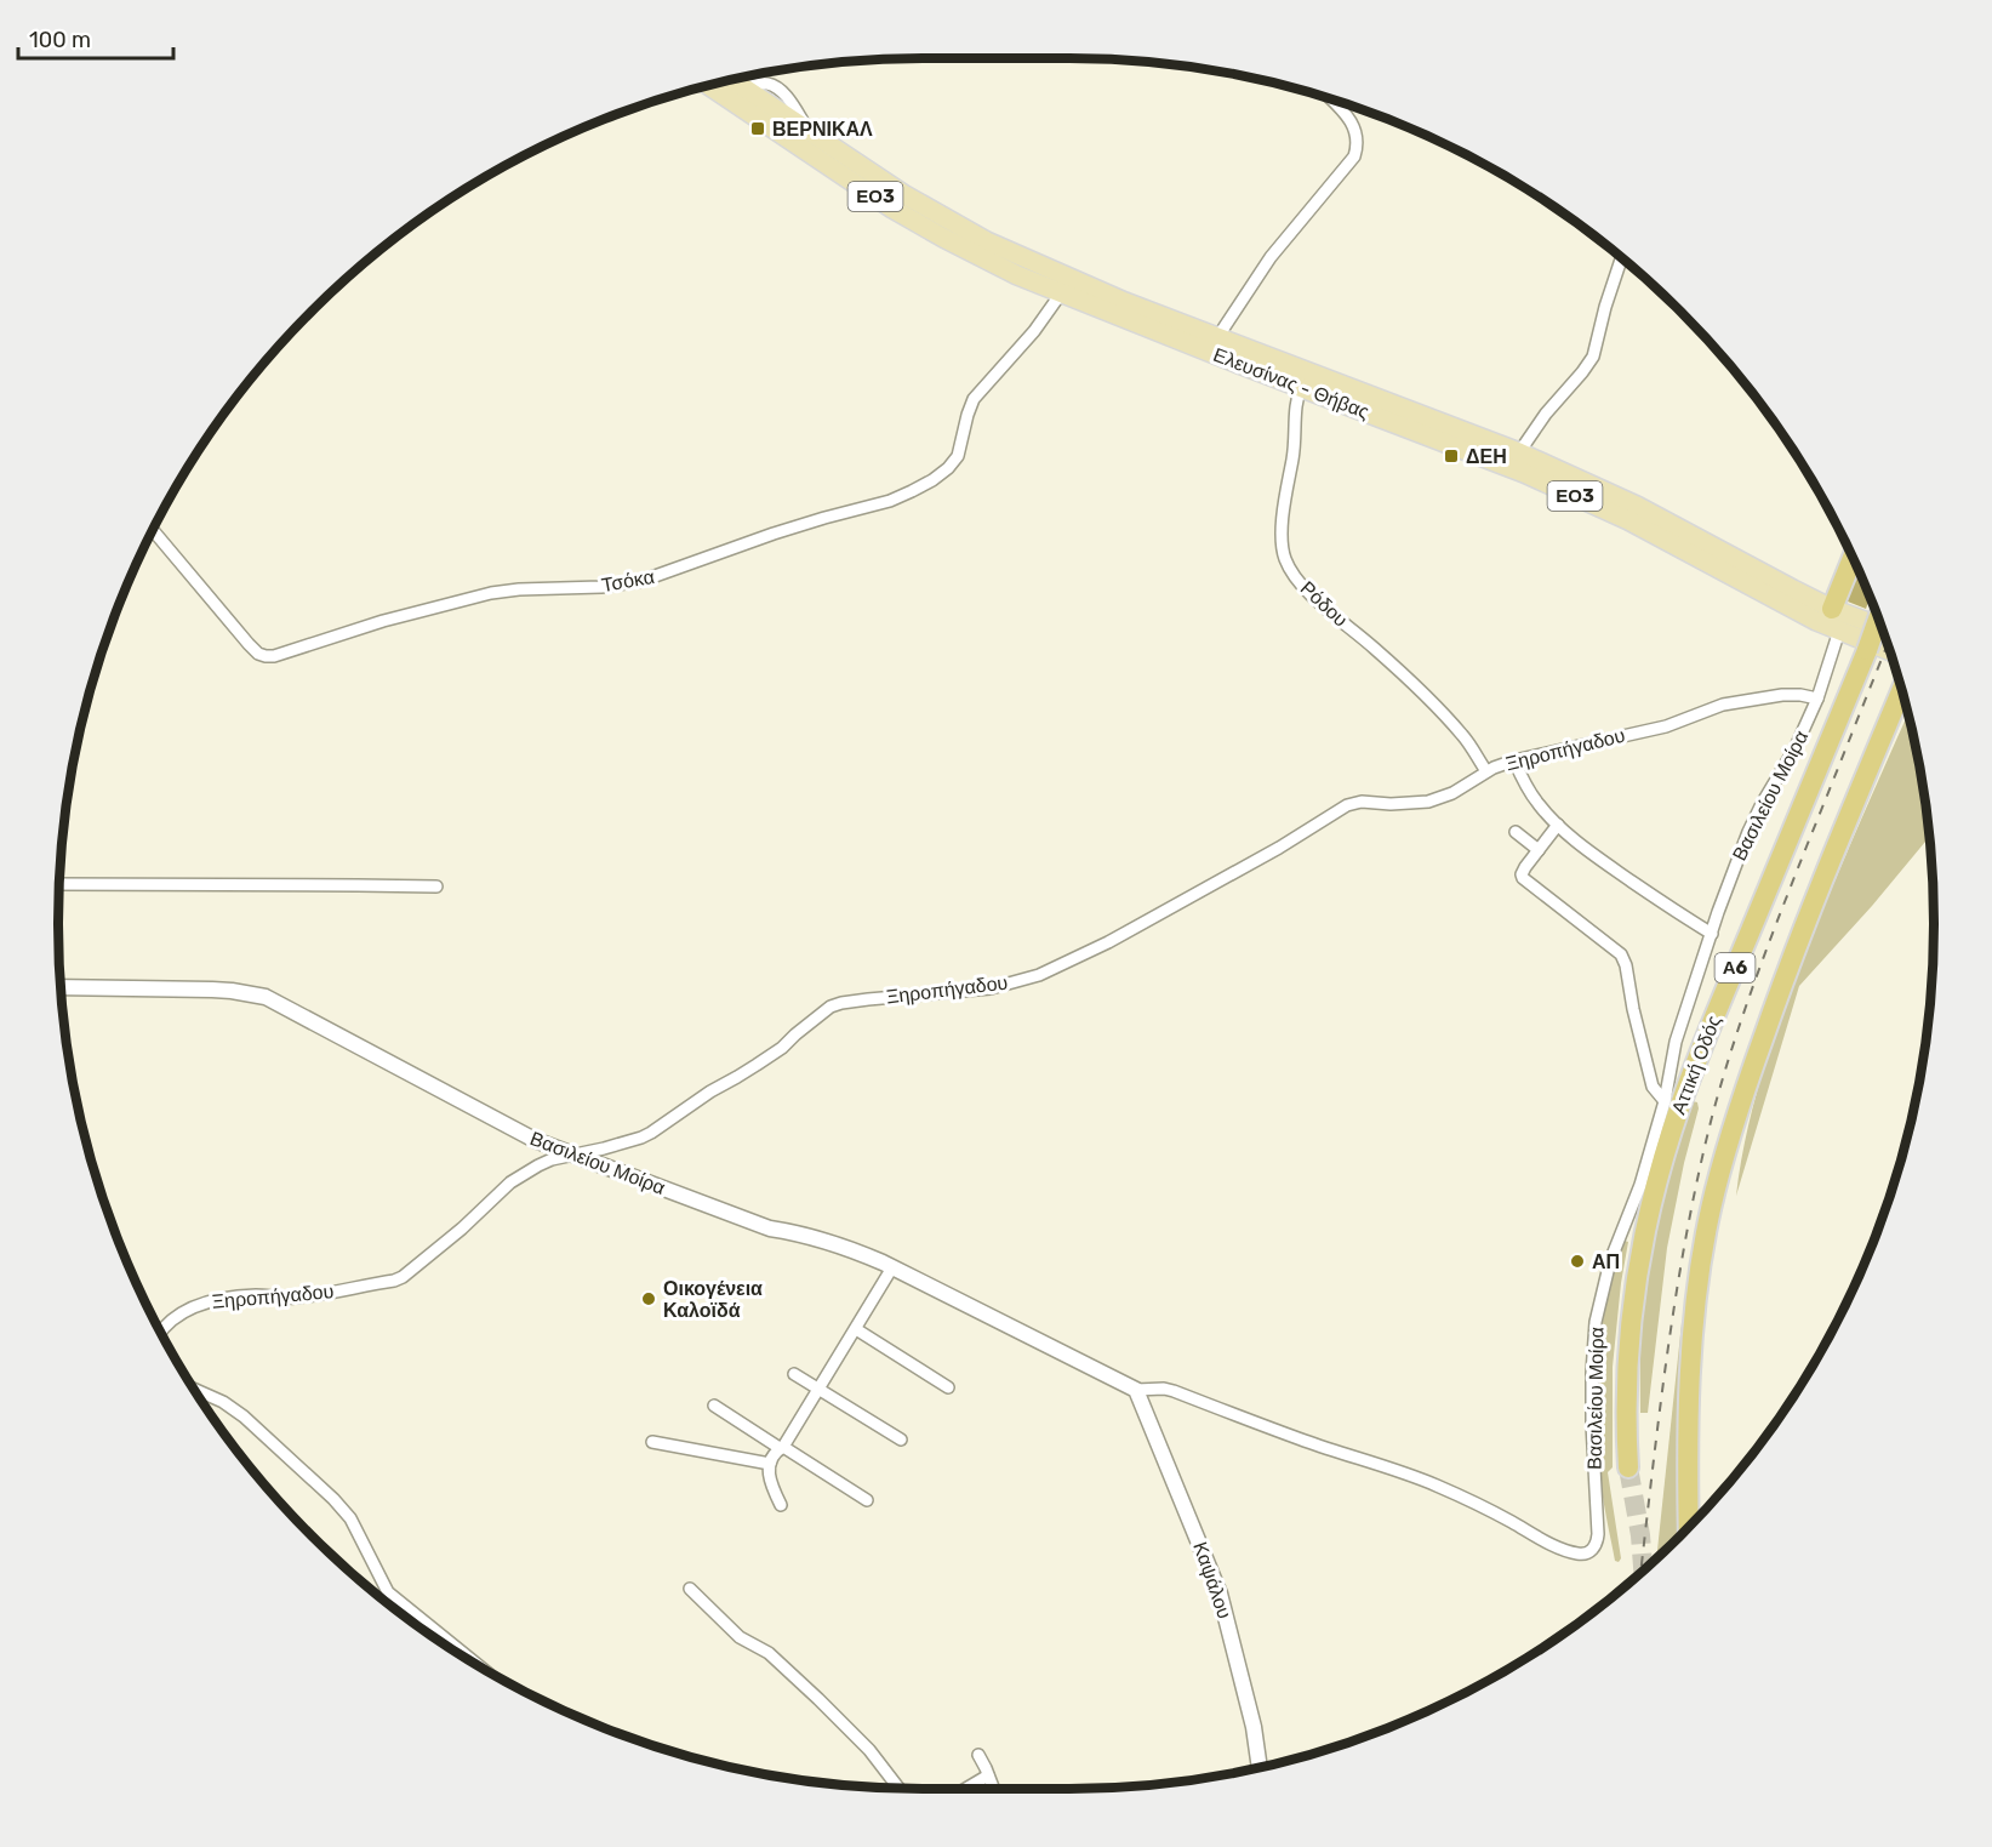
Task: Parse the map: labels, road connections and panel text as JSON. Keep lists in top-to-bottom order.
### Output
{
  "streets": {
    "highway": ["Α6", "Αττική Οδός"],
    "main road": ["ΕΟ3", "Ελευσίνας - Θήβας"],
    "street": [
      "Τσόκα",
      "Ρόδου",
      "Ξηροπήγαδου",
      "Βασιλείου Μοίρα",
      "Καψάλου"
    ]
  },
  "crossings": [
    ["Ελευσίνας - Θήβας", "Τσόκα"],
    ["Ελευσίνας - Θήβας", "Ρόδου"],
    ["Ελευσίνας - Θήβας", "Βασιλείου Μοίρα"],
    ["Ρόδου", "Ξηροπήγαδου"],
    ["Ξηροπήγαδου", "Βασιλείου Μοίρα"],
    ["Βασιλείου Μοίρα", "Καψάλου"]
  ],
  "places": {
    "transit": ["ΒΕΡΝΙΚΑΛ", "ΔΕΗ"],
    "other": ["ΑΠ", "Οικογένεια Καλοϊδά"]
  },
  "scale_bar": "100 m"
}
